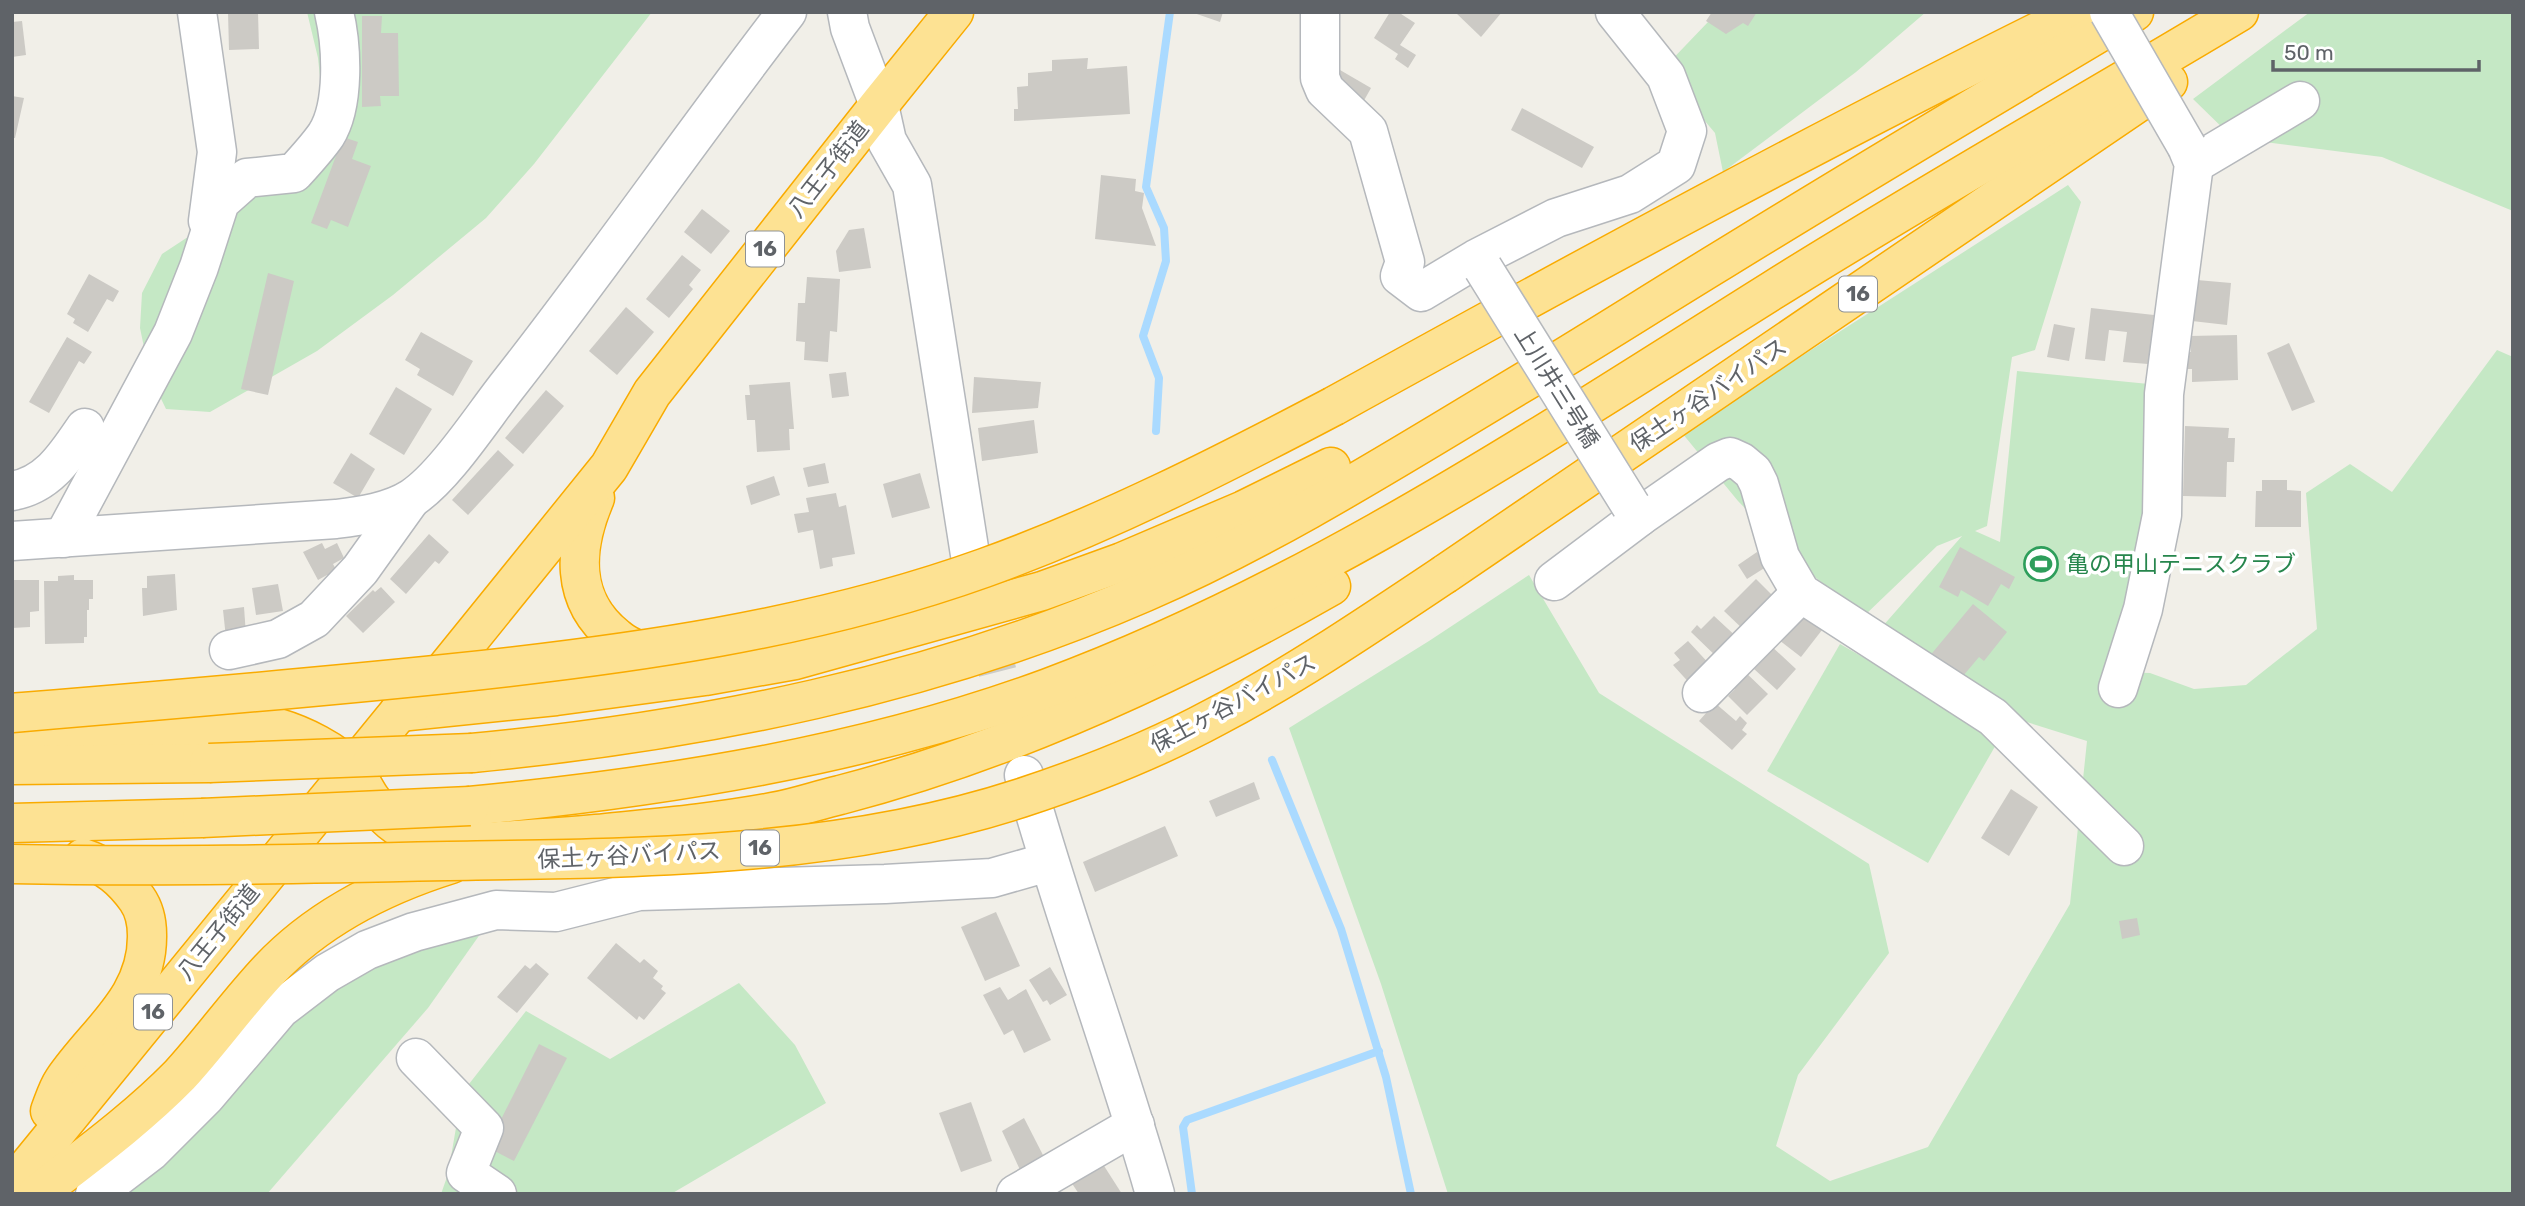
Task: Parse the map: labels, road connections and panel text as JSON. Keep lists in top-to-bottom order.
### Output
{
  "streets": {
    "highway": ["八王子街道", "16", "保土ヶ谷バイパス"],
    "street": ["上川井三号橋"]
  },
  "crossings": [
    ["八王子街道", "16"]
  ],
  "places": {
    "sports": ["亀の甲山テニスクラブ"]
  },
  "scale_bar": "50 m"
}
